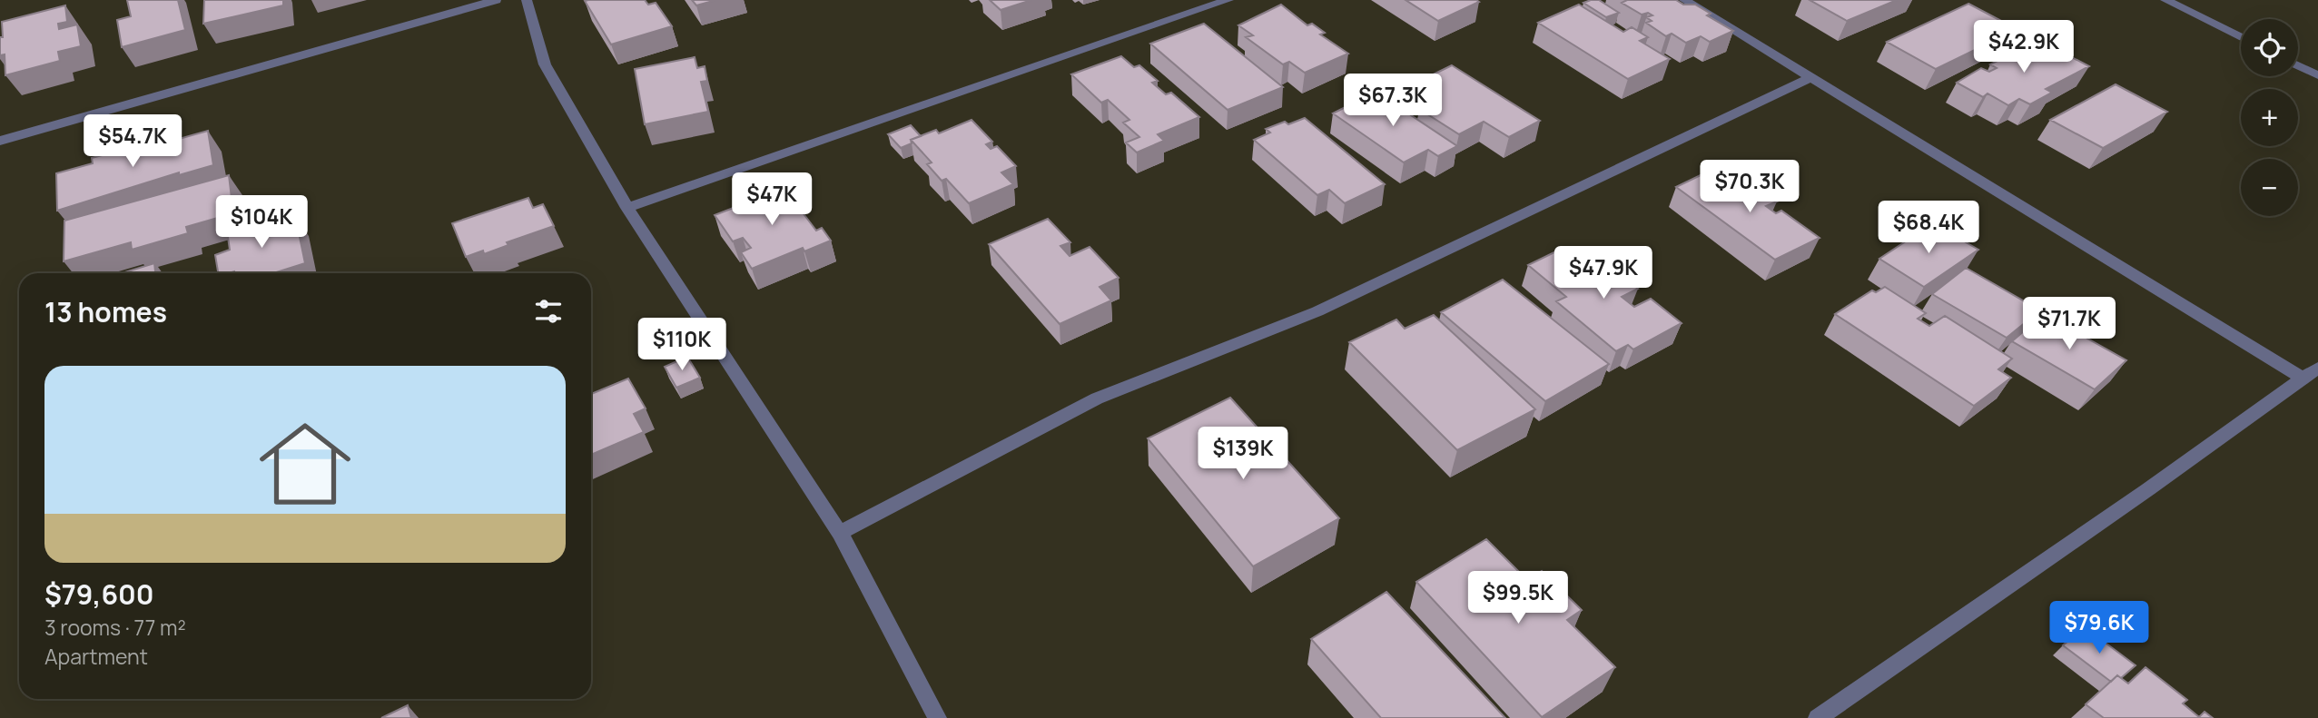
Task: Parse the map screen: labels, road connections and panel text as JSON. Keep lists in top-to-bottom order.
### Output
{
  "page": {
    "map_buttons": ["+", "−"],
    "price": [
      "$42.9K",
      "$67.3K",
      "$54.7K",
      "$70.3K",
      "$47K",
      "$104K",
      "$68.4K",
      "$47.9K",
      "$71.7K",
      "$110K",
      "$139K",
      "$99.5K",
      "$79.6K"
    ],
    "heading": "13 homes",
    "list": [
      {
        "name": "$79,600",
        "note": "3 rooms · 77 m² · Apartment"
      }
    ]
  }
}
